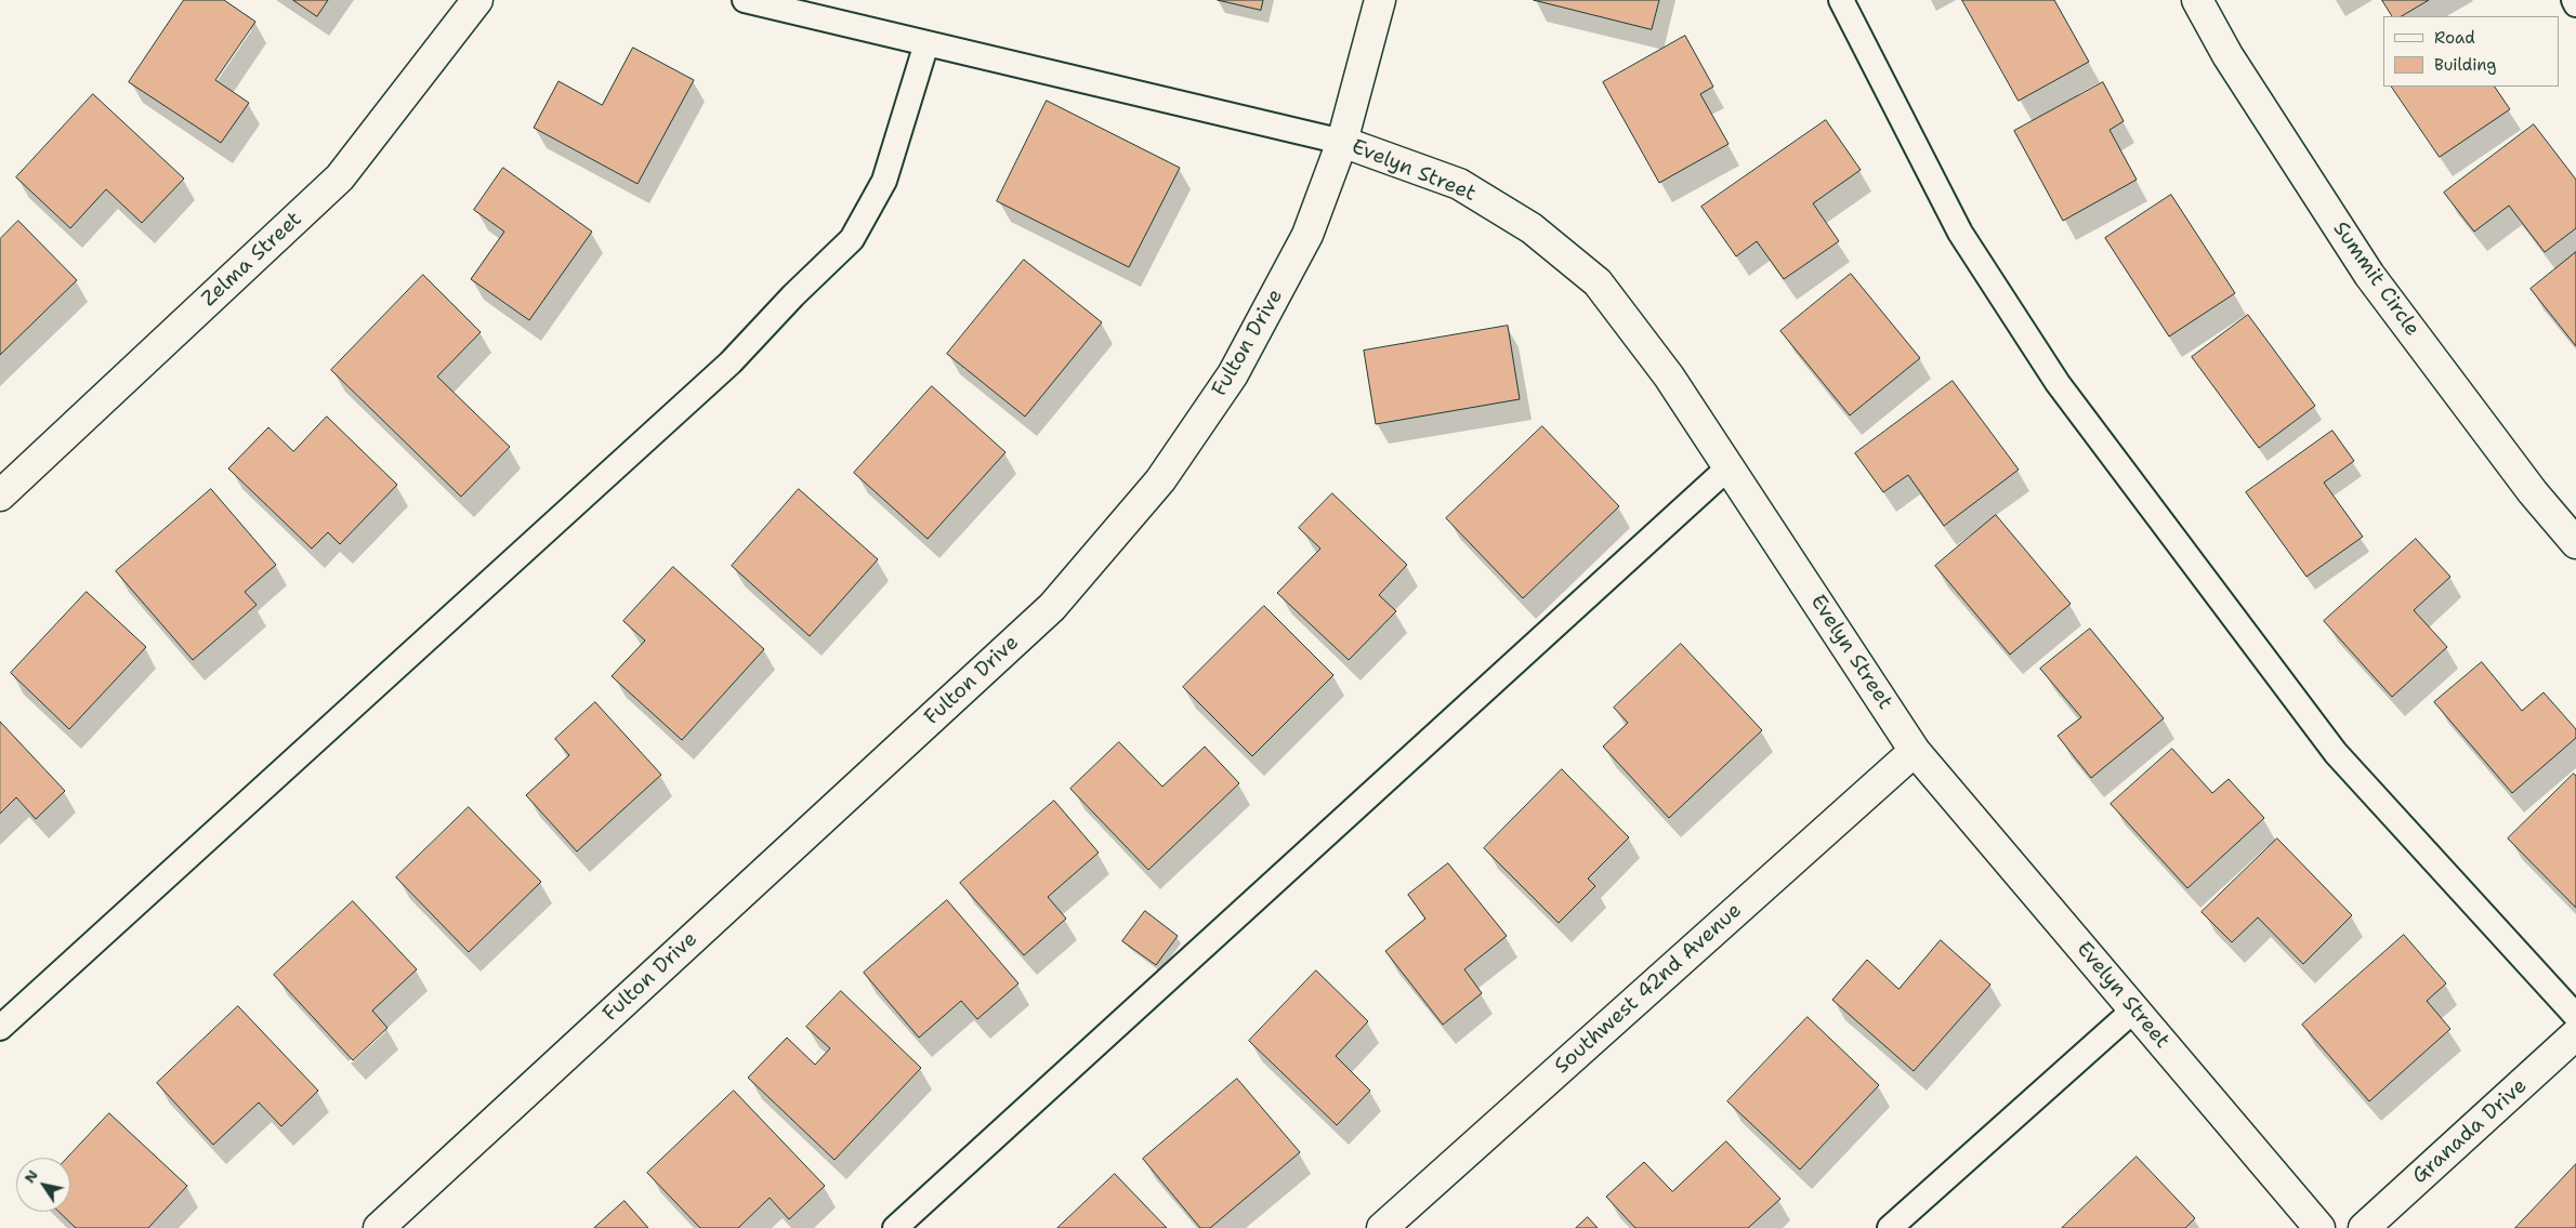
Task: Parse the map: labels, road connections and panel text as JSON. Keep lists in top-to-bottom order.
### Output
{
  "streets": {
    "street": [
      "Evelyn Street",
      "Zelma Street",
      "Summit Circle",
      "Fulton Drive",
      "Southwest 42nd Avenue",
      "Granada Drive"
    ]
  },
  "crossings": [
    ["Evelyn Street", "Fulton Drive"],
    ["Evelyn Street", "Southwest 42nd Avenue"]
  ],
  "legend": ["Road", "Building"],
  "north": "top left"
}
